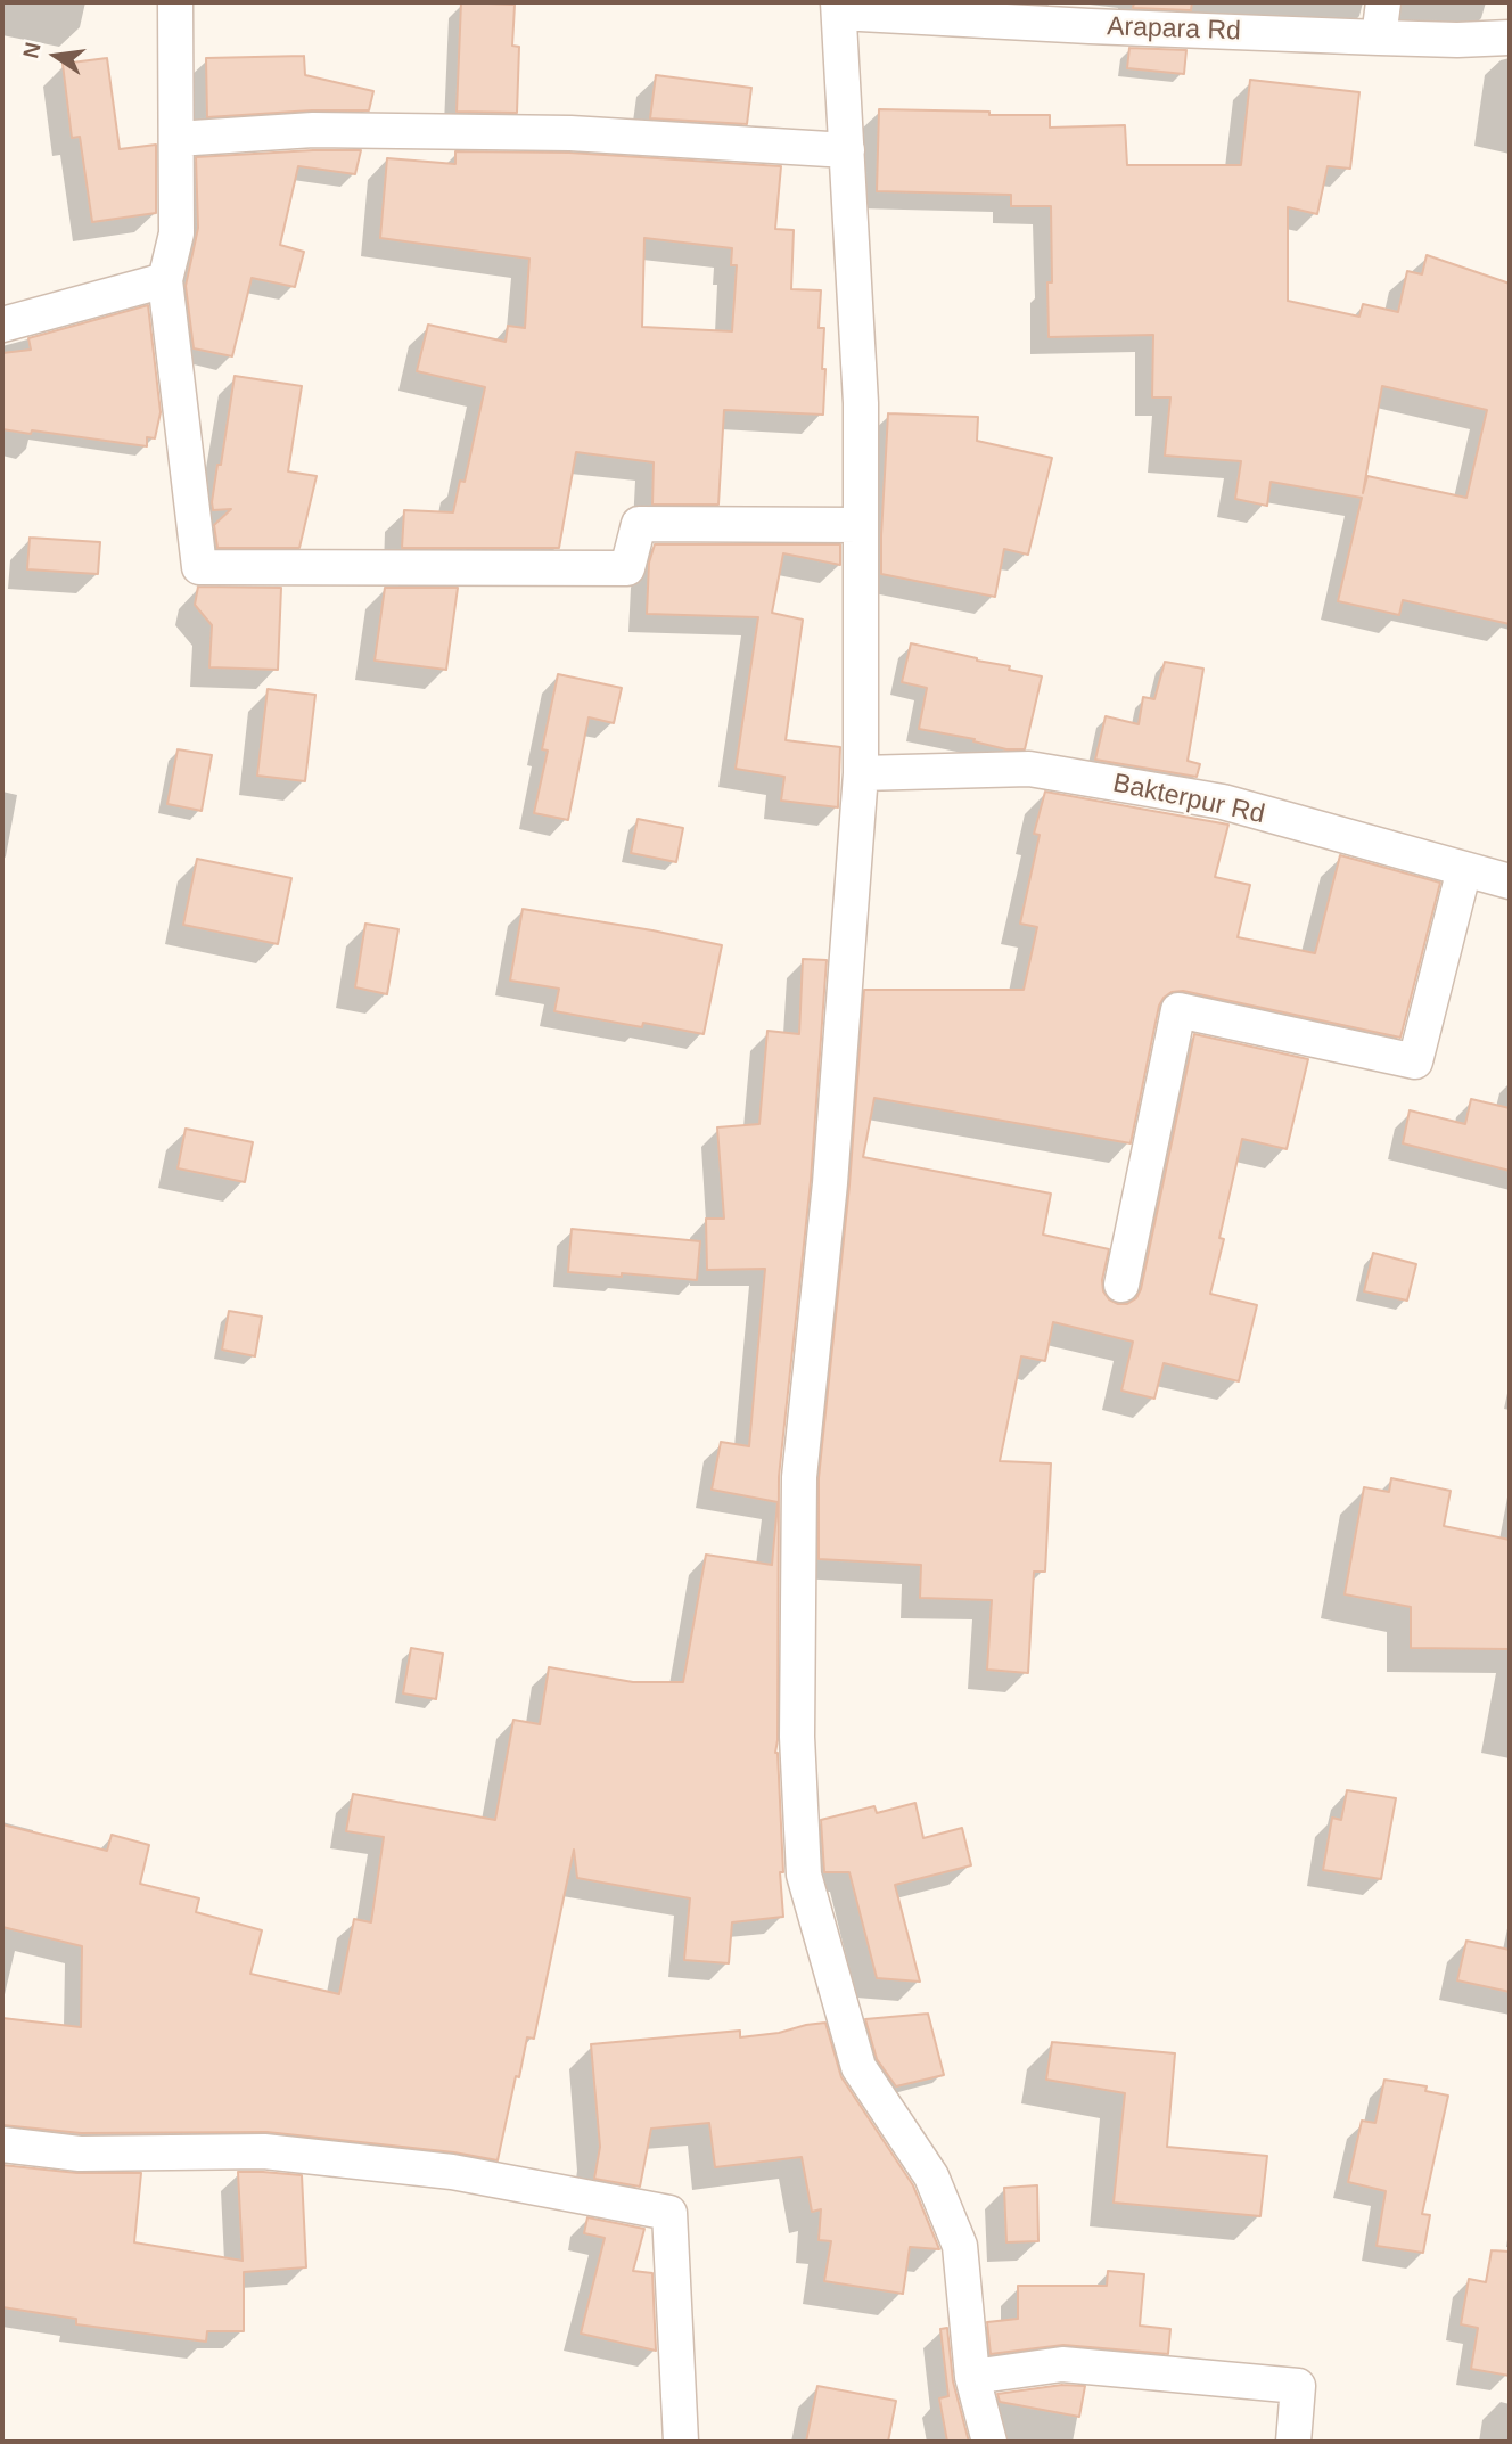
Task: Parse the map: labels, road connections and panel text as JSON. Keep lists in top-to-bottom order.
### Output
{
  "streets": {
    "street": ["Arapara Rd", "Bakterpur Rd"]
  },
  "north": "left"
}
